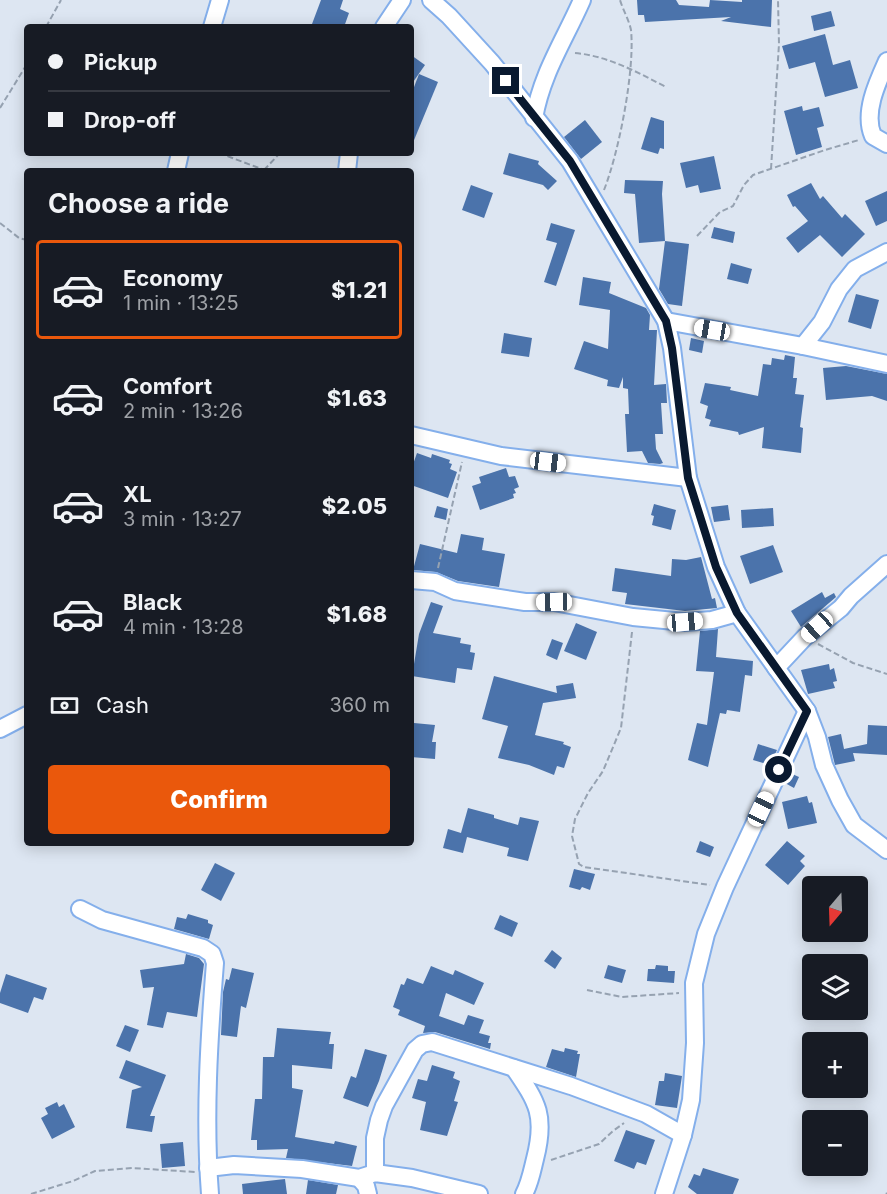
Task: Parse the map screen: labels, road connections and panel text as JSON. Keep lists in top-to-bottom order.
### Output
{
  "north": "bottom",
  "page": {
    "banner": ["Pickup", "Drop-off"],
    "heading": "Choose a ride",
    "list": [
      {
        "name": "Economy",
        "note": "1 min · 13:25",
        "value": "$1.21"
      },
      {
        "name": "Comfort",
        "note": "2 min · 13:26",
        "value": "$1.63"
      },
      {
        "name": "XL",
        "note": "3 min · 13:27",
        "value": "$2.05"
      },
      {
        "name": "Black",
        "note": "4 min · 13:28",
        "value": "$1.68"
      }
    ],
    "pay": ["Cash", "360 m"],
    "buttons": "Confirm",
    "map_buttons": ["+", "−"]
  }
}
